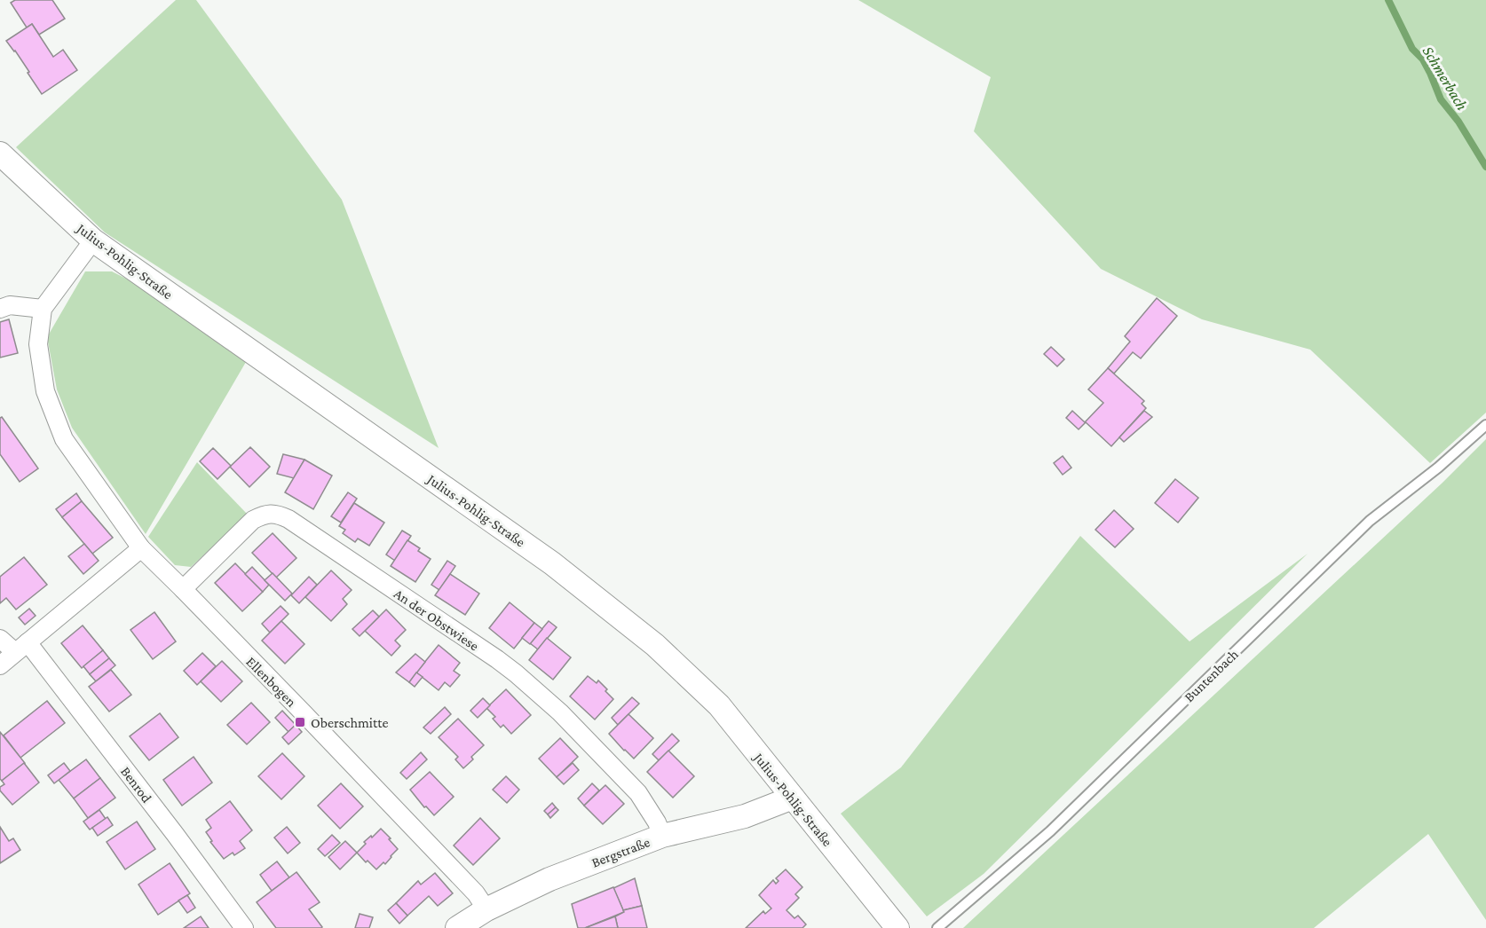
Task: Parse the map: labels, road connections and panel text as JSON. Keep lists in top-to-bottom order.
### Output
{
  "streets": {
    "street": [
      "Julius-Pohlig-Straße",
      "An der Obstwiese",
      "Ellenbogen",
      "Benrod",
      "Bergstraße"
    ],
    "lane": ["Buntenbach"]
  },
  "crossings": [
    ["Julius-Pohlig-Straße", "Bergstraße"],
    ["An der Obstwiese", "Ellenbogen"],
    ["An der Obstwiese", "Bergstraße"],
    ["Ellenbogen", "Bergstraße"]
  ],
  "water": ["Schmerbach"],
  "places": {
    "transit": ["Oberschmitte"]
  }
}
